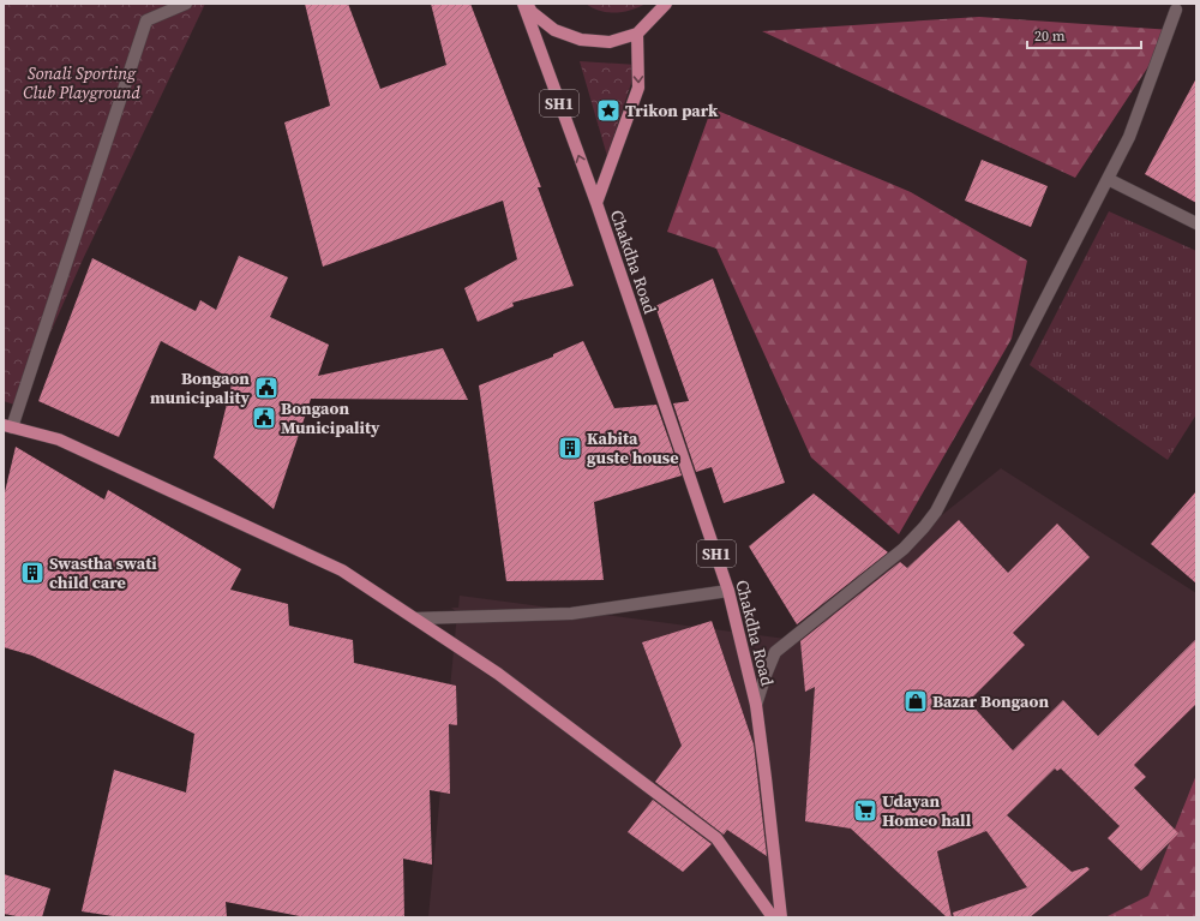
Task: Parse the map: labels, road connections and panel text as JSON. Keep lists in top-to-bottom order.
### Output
{
  "streets": {
    "main road": ["SH1", "Chakdha Road"]
  },
  "parks": ["Sonali Sporting Club Playground"],
  "places": {
    "place": ["Trikon park"],
    "public building": ["Bongaon municipality", "Bongaon Municipality"],
    "building": ["Kabita guste house", "Swastha swati child care"],
    "shop": ["Bazar Bongaon"],
    "supermarket": ["Udayan Homeo hall"]
  },
  "scale_bar": "20 m"
}
